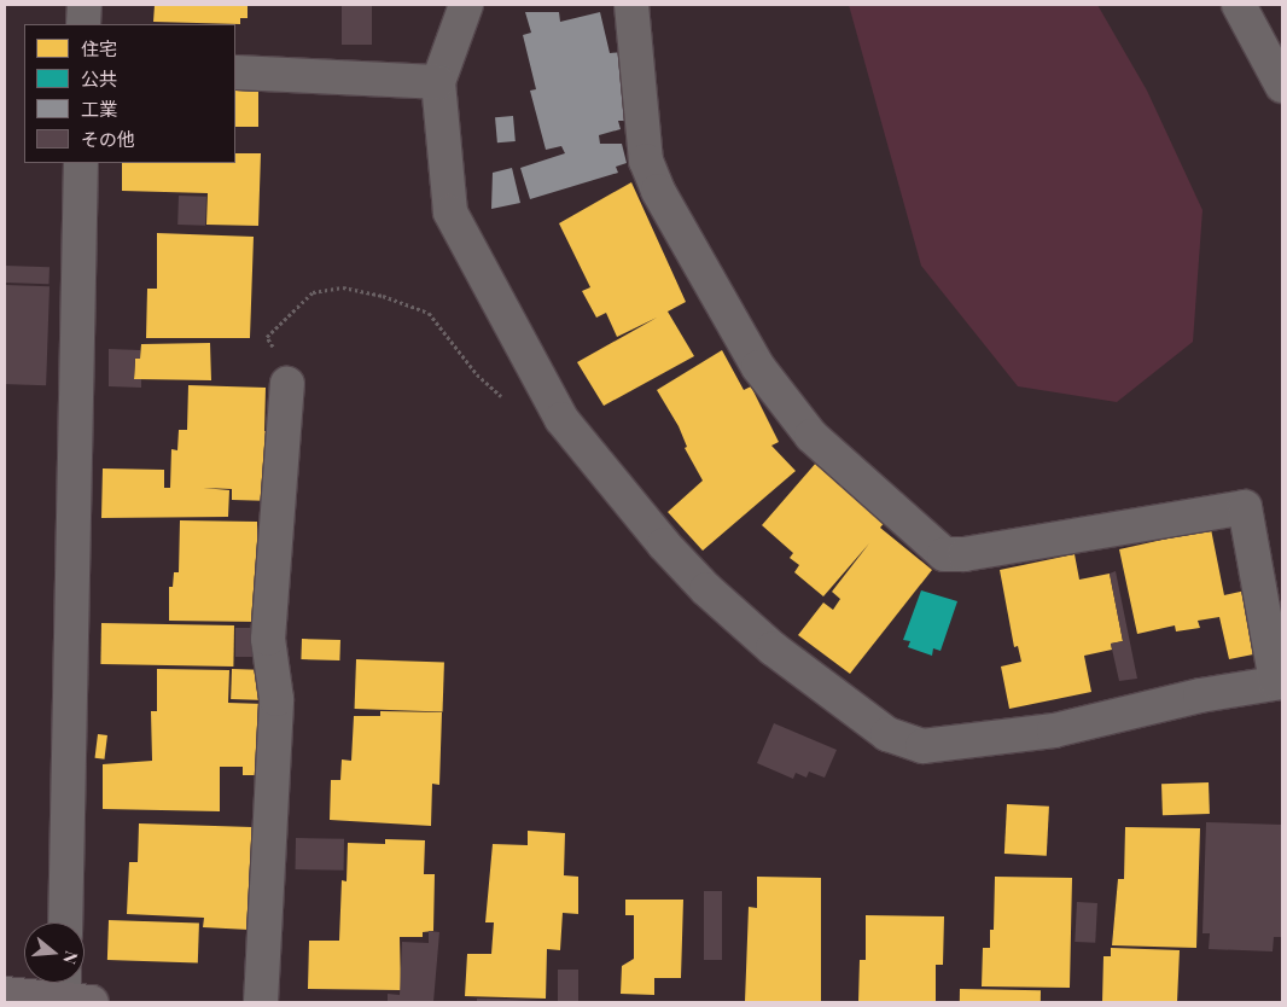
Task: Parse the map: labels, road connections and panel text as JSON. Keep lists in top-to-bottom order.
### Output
{
  "legend": [
    "住宅",
    "公共",
    "工業",
    "その他"
  ],
  "north": "right"
}
